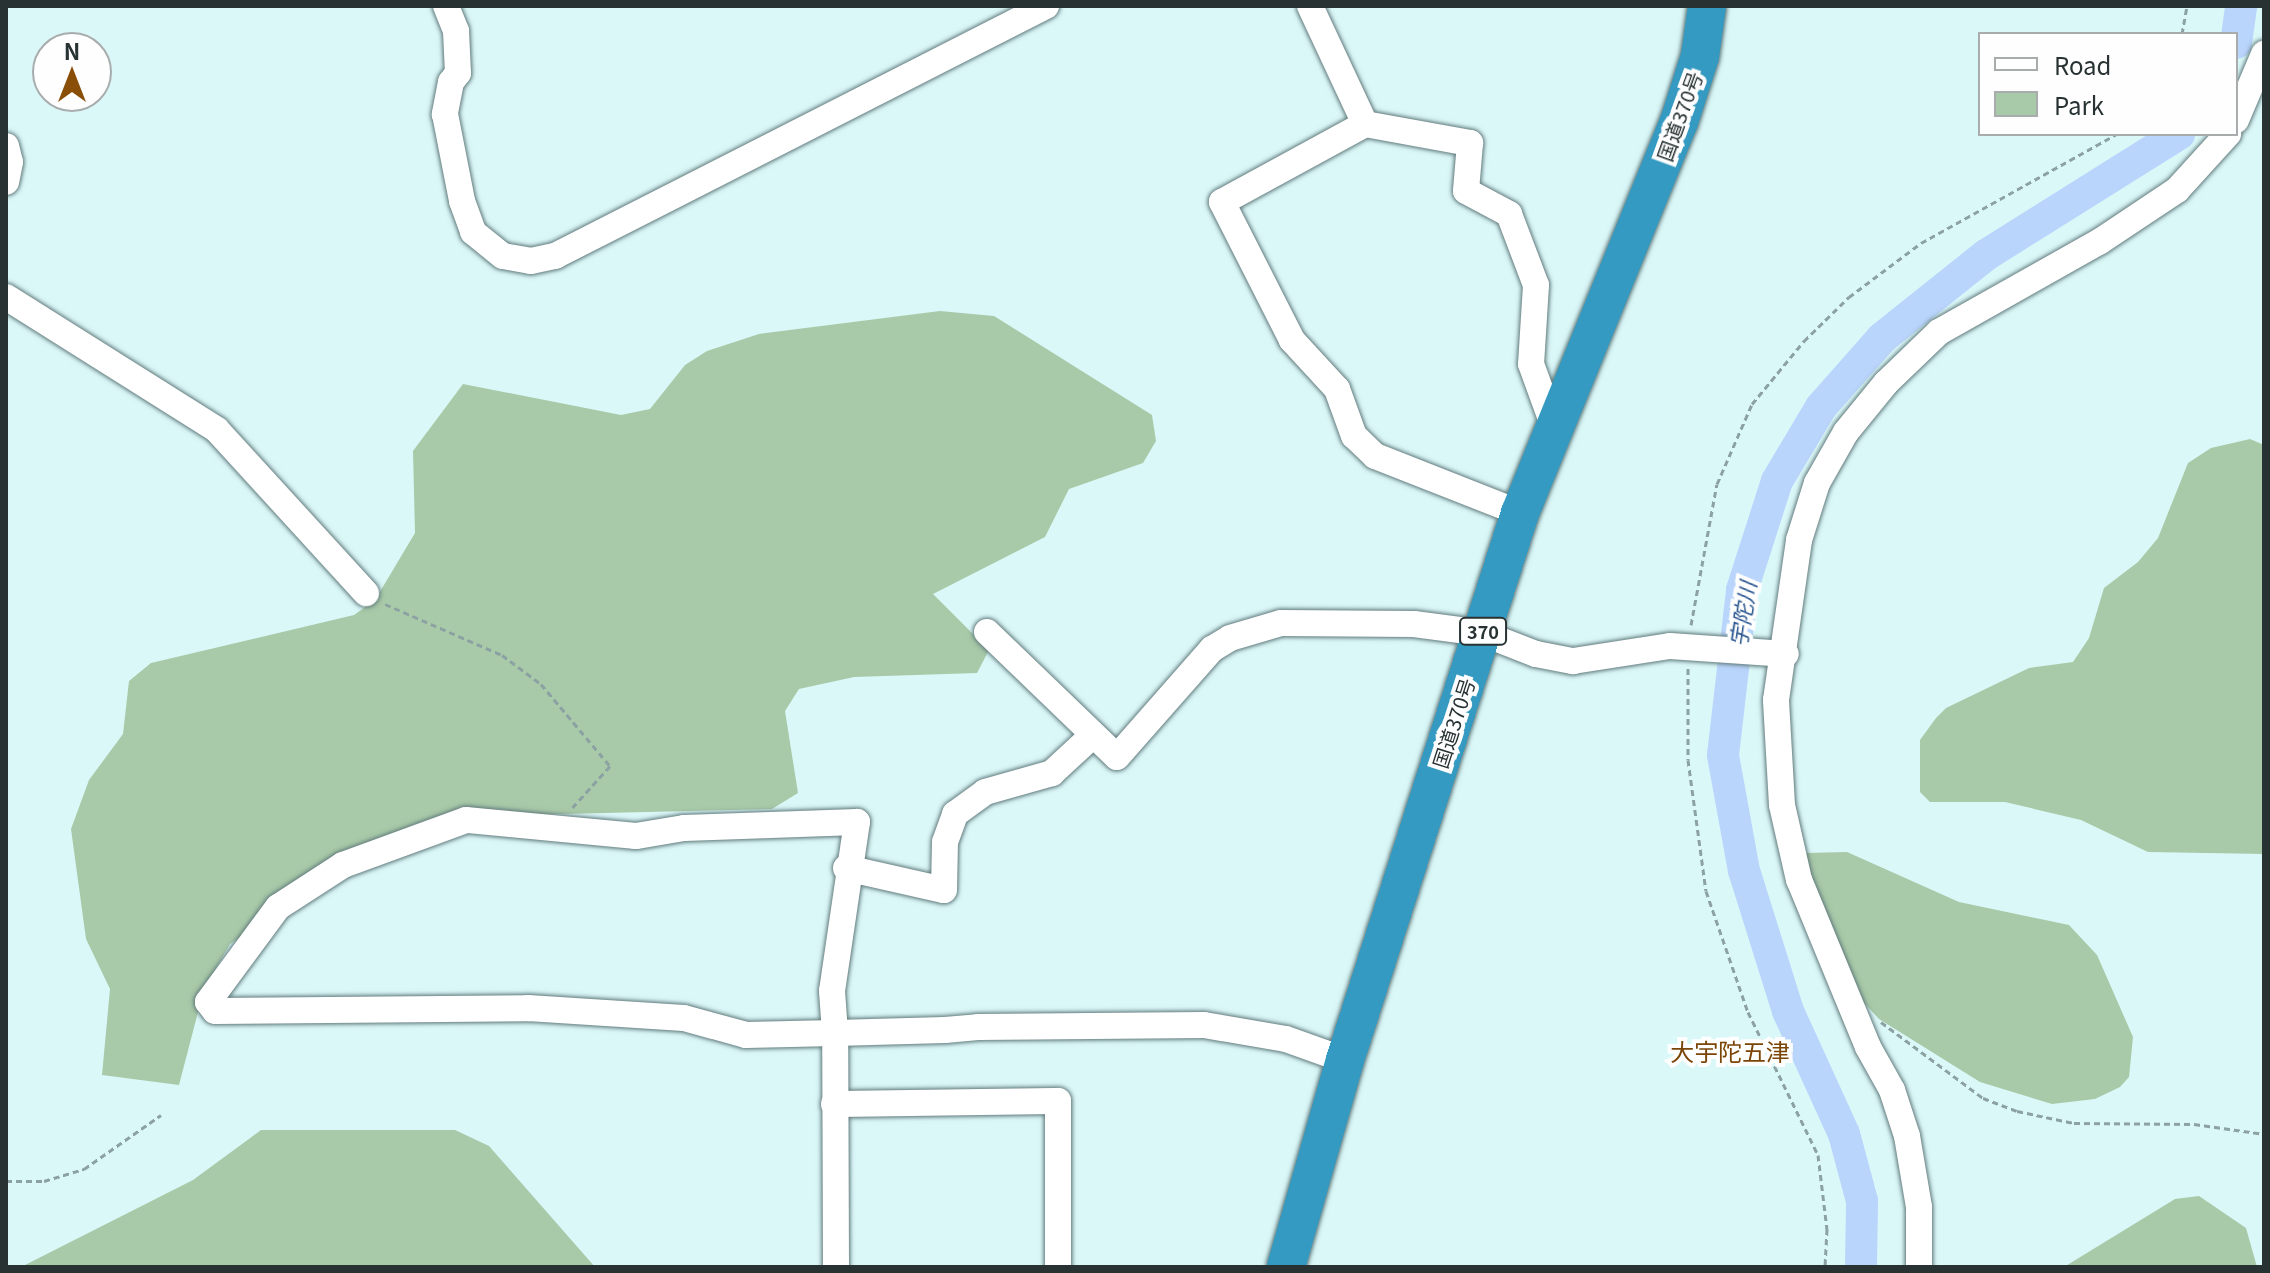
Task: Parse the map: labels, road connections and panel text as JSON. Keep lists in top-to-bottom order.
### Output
{
  "streets": {
    "highway": ["国道370号", "370"]
  },
  "districts": ["大宇陀五津"],
  "water": ["宇陀川"],
  "legend": ["Road", "Park"],
  "north": "top"
}
